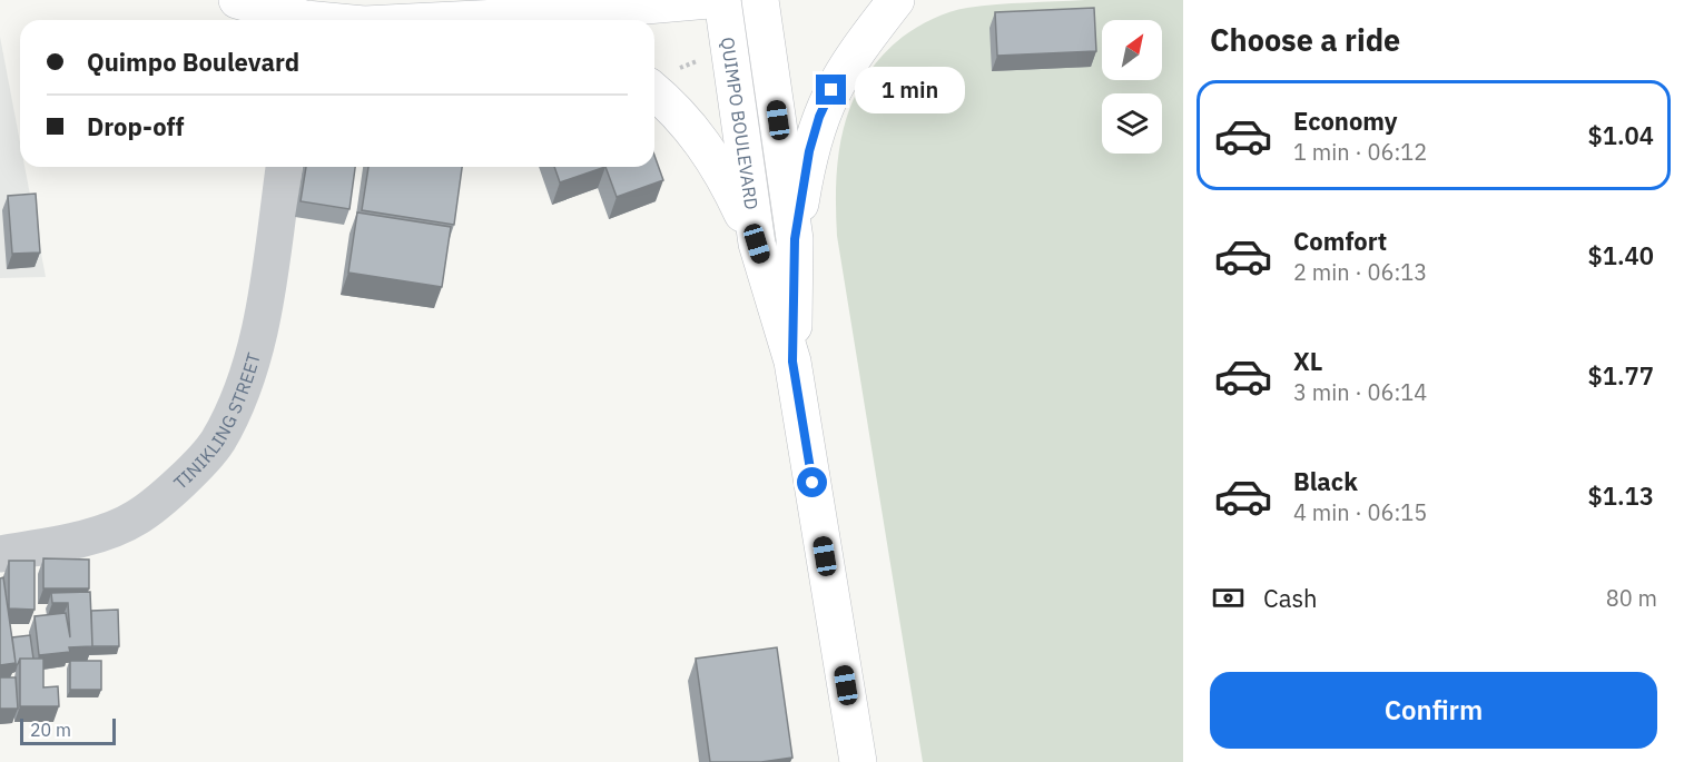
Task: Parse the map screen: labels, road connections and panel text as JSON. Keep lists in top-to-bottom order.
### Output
{
  "streets": {
    "main road": ["QUIMPO BOULEVARD"],
    "street": ["TINIKLING STREET"]
  },
  "scale_bar": "20 m",
  "north": "top right",
  "page": {
    "heading": "Choose a ride",
    "banner": ["Quimpo Boulevard", "Drop-off"],
    "bubble": "1 min",
    "list": [
      {
        "name": "Economy",
        "note": "1 min · 06:12",
        "value": "$1.04"
      },
      {
        "name": "Comfort",
        "note": "2 min · 06:13",
        "value": "$1.40"
      },
      {
        "name": "XL",
        "note": "3 min · 06:14",
        "value": "$1.77"
      },
      {
        "name": "Black",
        "note": "4 min · 06:15",
        "value": "$1.13"
      }
    ],
    "pay": ["Cash", "80 m"],
    "buttons": "Confirm",
    "scale": "20 m"
  }
}
